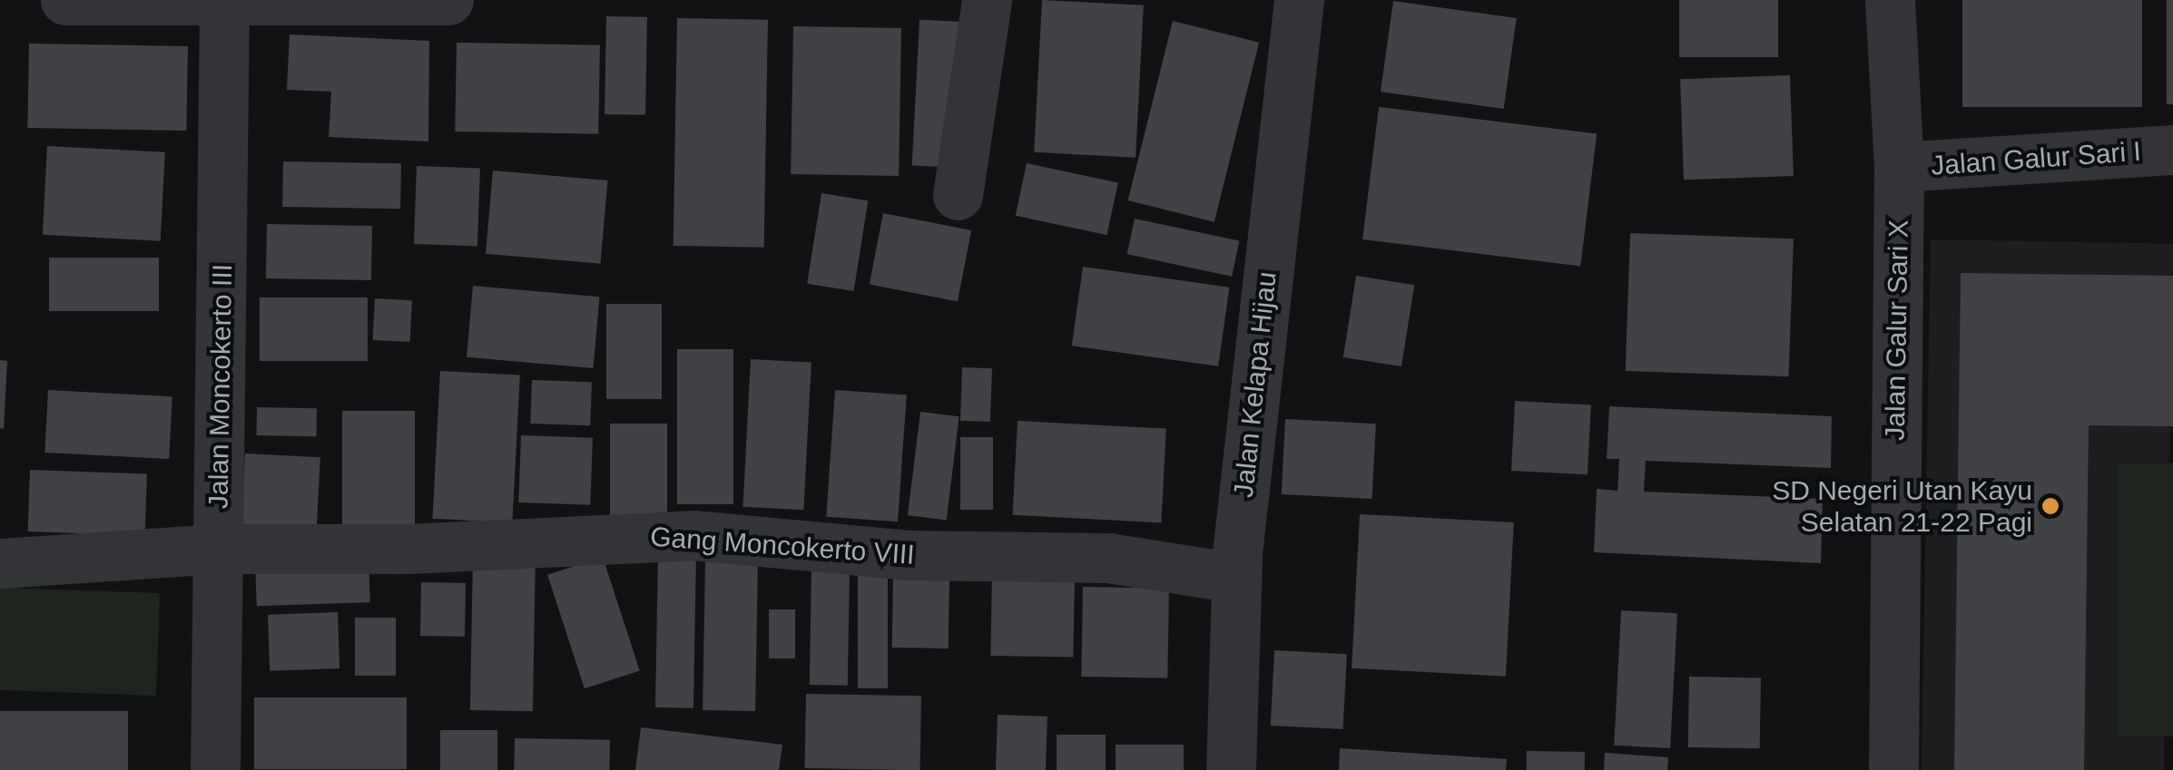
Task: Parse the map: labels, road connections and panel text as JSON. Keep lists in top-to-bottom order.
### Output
{
  "streets": {
    "street": [
      "Jalan Galur Sari I",
      "Jalan Galur Sari X",
      "Jalan Kelapa Hijau",
      "Jalan Moncokerto III",
      "Gang Moncokerto VIII"
    ]
  },
  "crossings": [
    ["Jalan Galur Sari I", "Jalan Galur Sari X"],
    ["Jalan Kelapa Hijau", "Gang Moncokerto VIII"],
    ["Jalan Moncokerto III", "Gang Moncokerto VIII"]
  ],
  "places": ["SD Negeri Utan Kayu Selatan 21-22 Pagi"]
}
